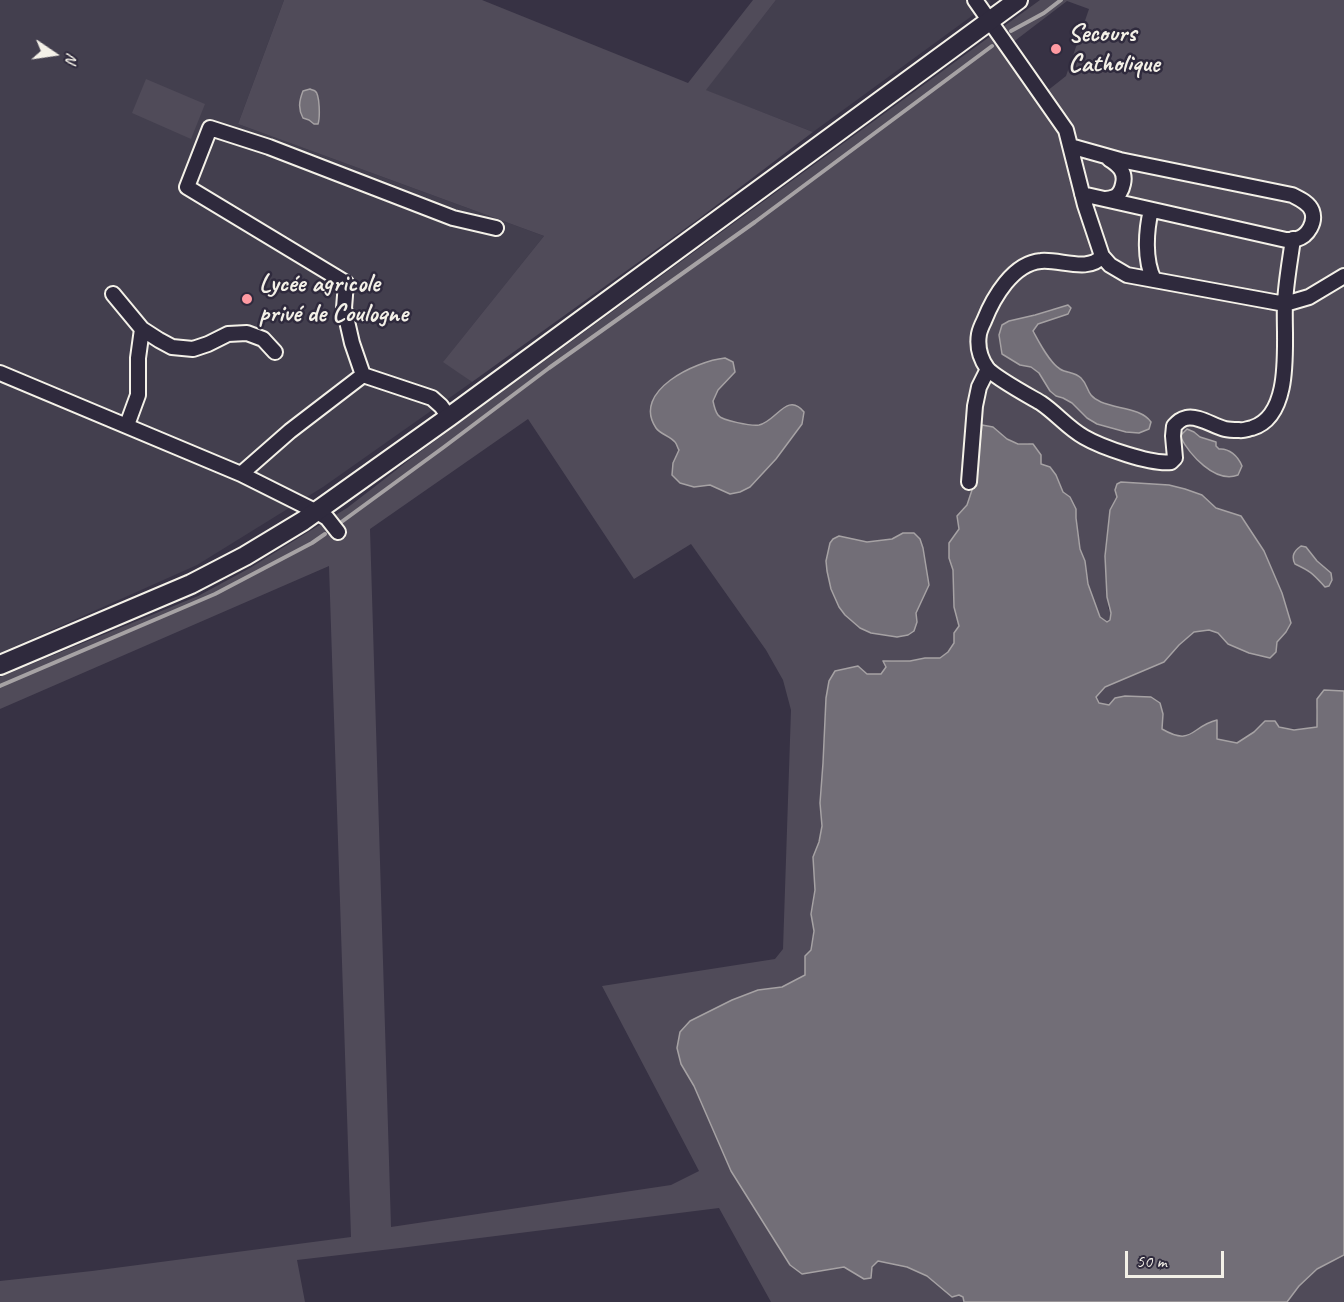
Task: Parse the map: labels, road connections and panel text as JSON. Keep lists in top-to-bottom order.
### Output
{
  "places": ["Secours Catholique", "Lycée agricole privé de Coulogne"],
  "scale_bar": "50 m",
  "north": "right"
}
